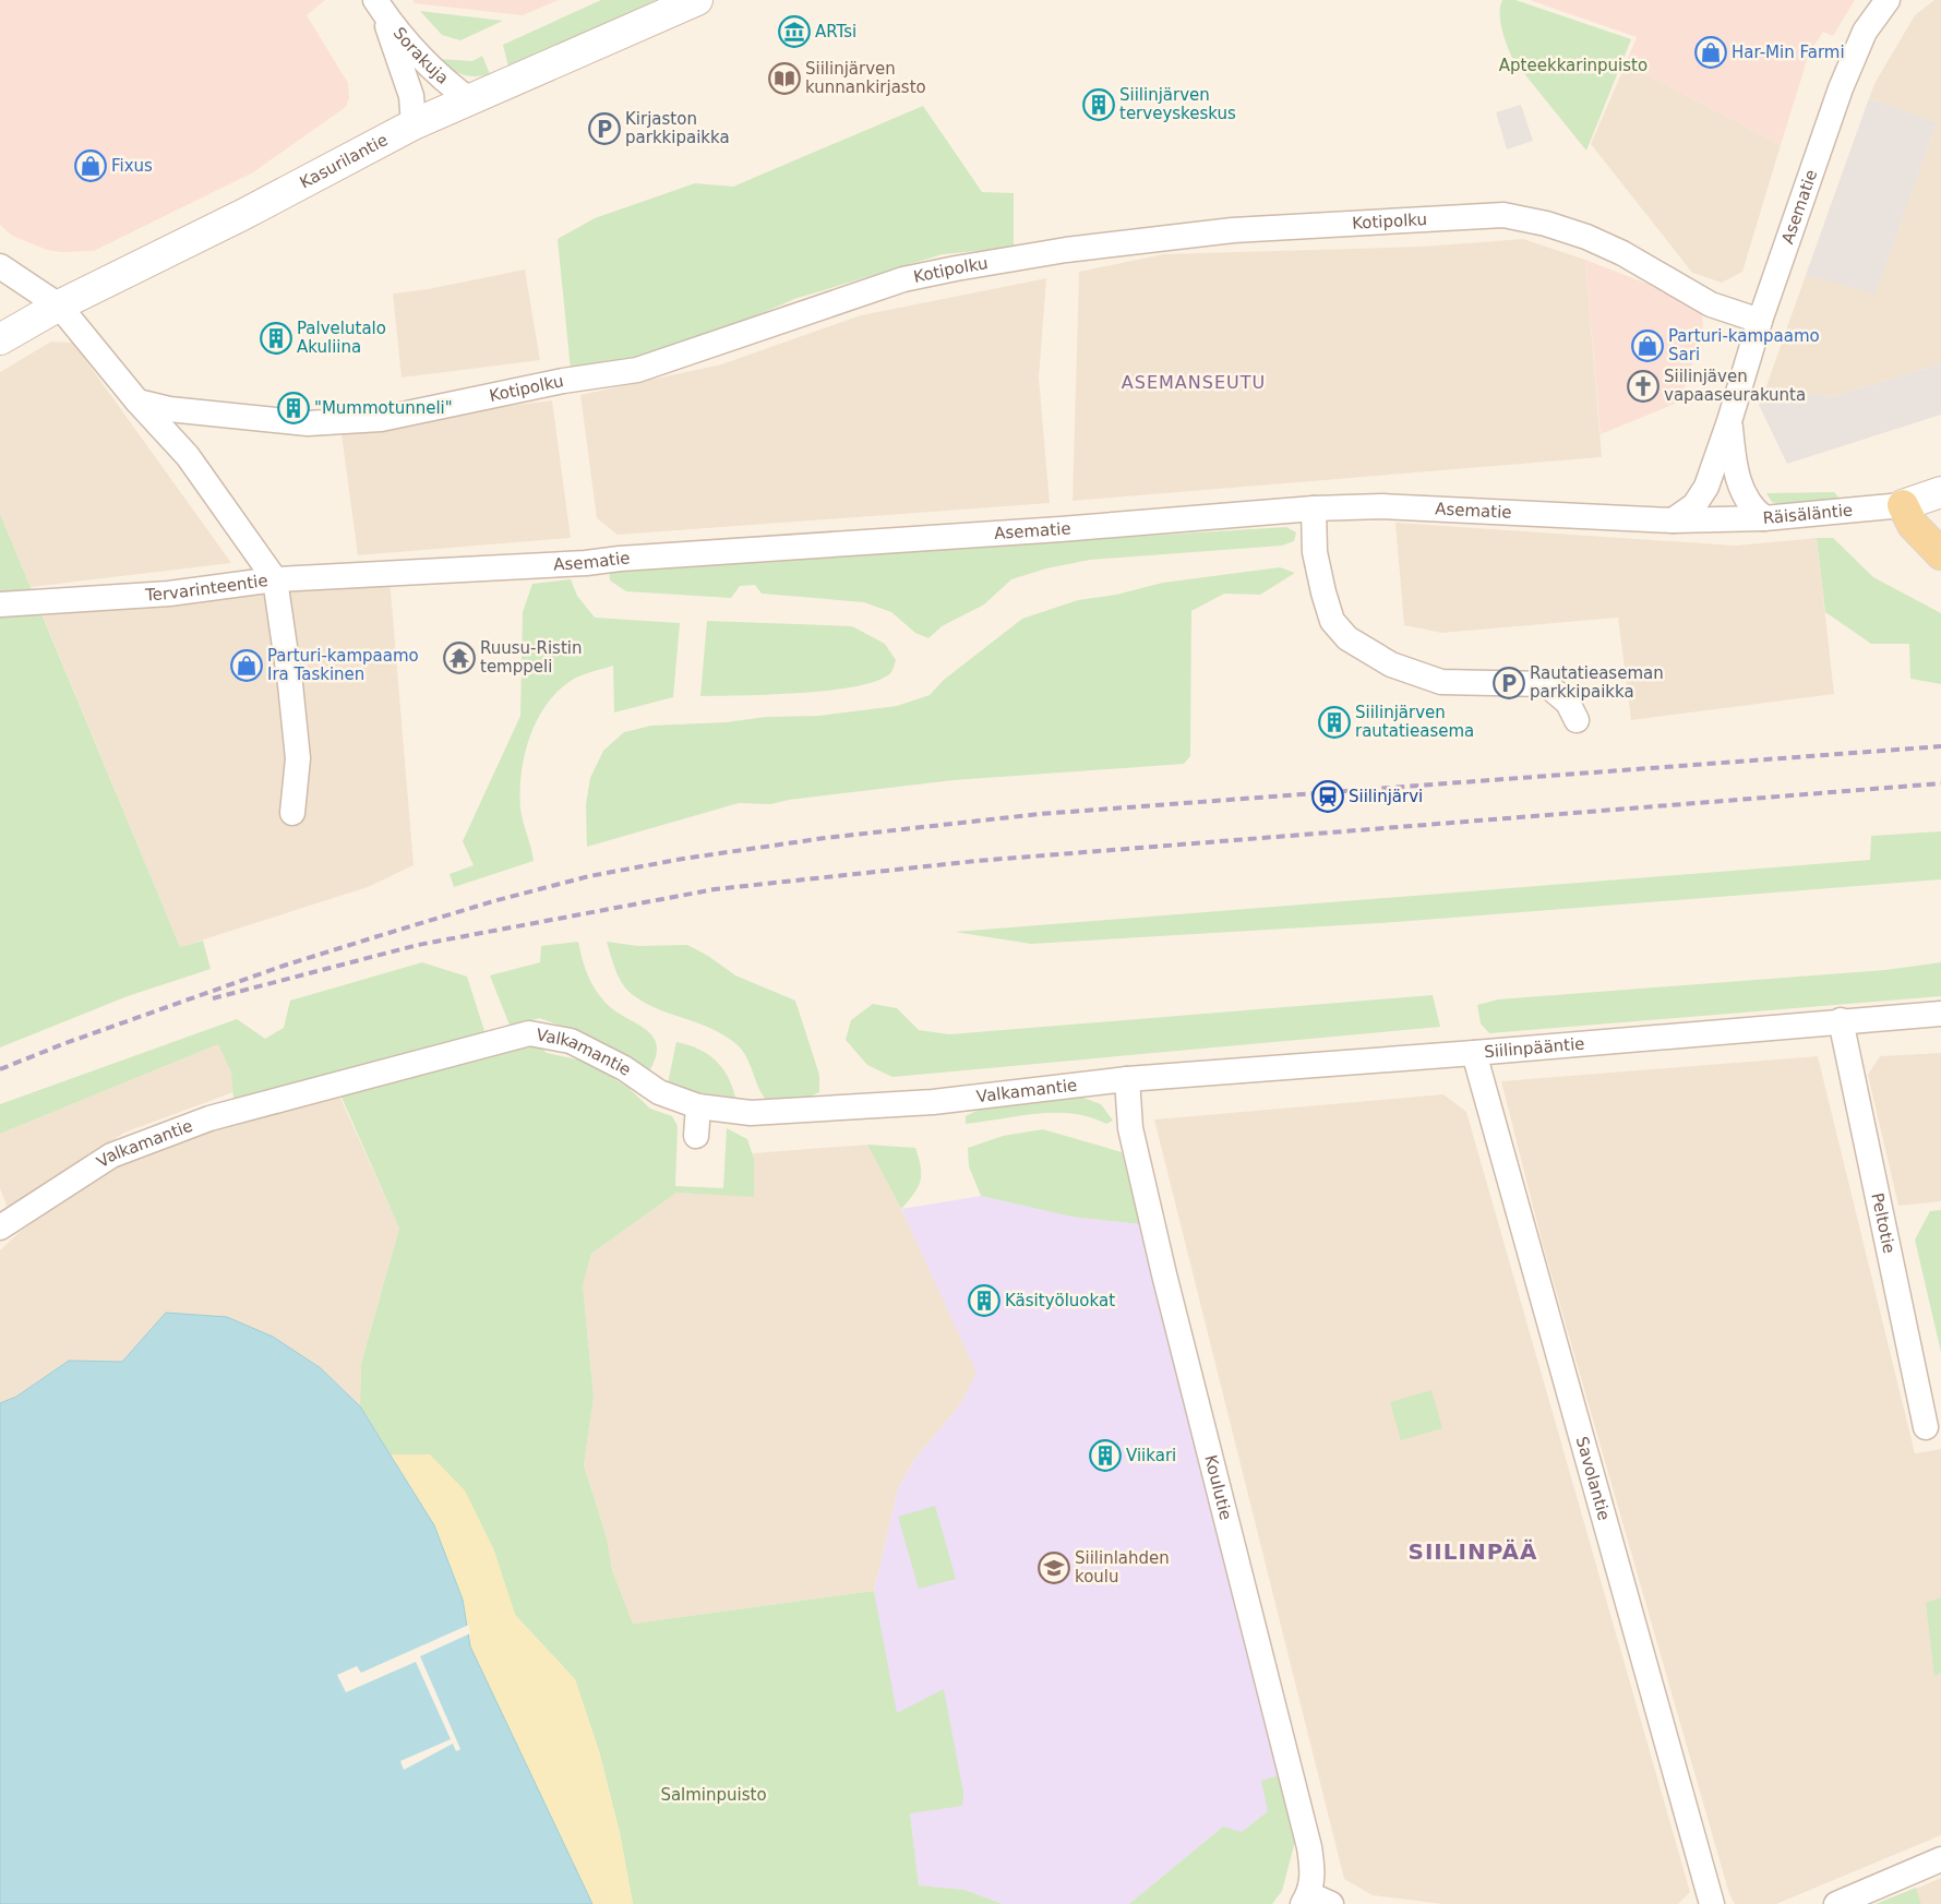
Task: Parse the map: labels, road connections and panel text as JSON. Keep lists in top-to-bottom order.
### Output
{
  "streets": {
    "street": [
      "Sorakuja",
      "Kasurilantie",
      "Asematie",
      "Kotipolku",
      "Räisäläntie",
      "Tervarinteentie",
      "Siilinpääntie",
      "Valkamantie",
      "Peltotie",
      "Savolantie",
      "Koulutie"
    ]
  },
  "crossings": [
    ["Sorakuja", "Kasurilantie"],
    ["Asematie", "Kotipolku"],
    ["Asematie", "Räisäläntie"],
    ["Asematie", "Tervarinteentie"],
    ["Siilinpääntie", "Valkamantie"],
    ["Siilinpääntie", "Peltotie"],
    ["Siilinpääntie", "Savolantie"],
    ["Siilinpääntie", "Koulutie"],
    ["Valkamantie", "Koulutie"]
  ],
  "districts": ["ASEMANSEUTU", "SIILINPÄÄ"],
  "parks": ["Apteekkarinpuisto", "Salminpuisto"],
  "places": {
    "museum": ["ARTsi"],
    "shop": [
      "Har-Min Farmi",
      "Fixus",
      "Parturi-kampaamo Sari",
      "Parturi-kampaamo Ira Taskinen"
    ],
    "library": ["Siilinjärven kunnankirjasto"],
    "building": [
      "Siilinjärven terveyskeskus",
      "Palvelutalo Akuliina",
      "\"Mummotunneli\"",
      "Siilinjärven rautatieasema",
      "Käsityöluokat",
      "Viikari"
    ],
    "parking": ["Kirjaston parkkipaikka", "Rautatieaseman parkkipaikka"],
    "church": ["Siilinjäven vapaaseurakunta"],
    "temple": ["Ruusu-Ristin temppeli"],
    "station": ["Siilinjärvi"],
    "school or university": ["Siilinlahden koulu"]
  }
}
